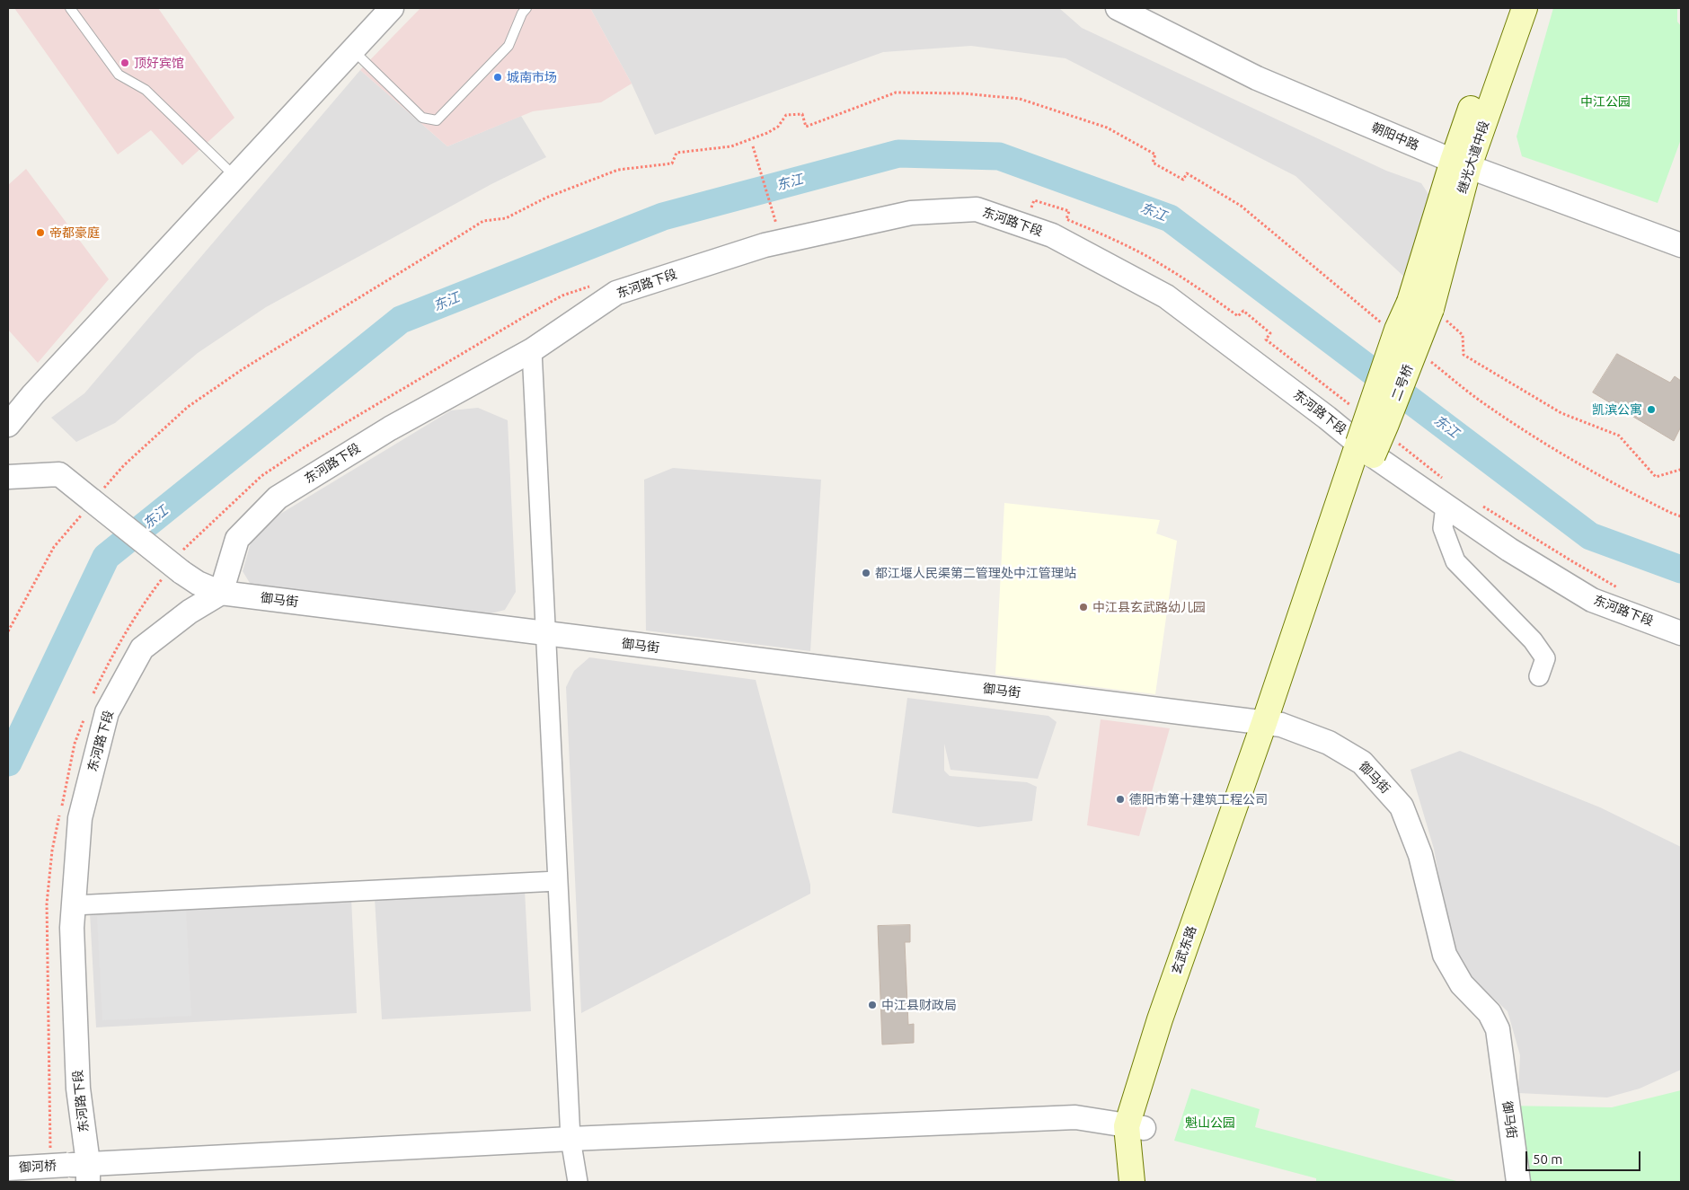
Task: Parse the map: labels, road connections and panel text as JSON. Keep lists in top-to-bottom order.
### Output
{
  "streets": {
    "main road": ["继光大道中段", "二号桥", "玄武东路"],
    "street": [
      "朝阳中路",
      "东河路下段",
      "御马街",
      "御河桥"
    ]
  },
  "crossings": [
    ["朝阳中路", "继光大道中段"],
    ["继光大道中段", "二号桥"],
    ["东河路下段", "二号桥"],
    ["东河路下段", "御马街"],
    ["东河路下段", "御河桥"],
    ["二号桥", "御马街"],
    ["二号桥", "玄武东路"],
    ["御马街", "玄武东路"],
    ["玄武东路", "御河桥"]
  ],
  "water": ["东江"],
  "parks": ["中江公园", "魁山公园"],
  "places": [
    "顶好宾馆",
    "城南市场",
    "帝都豪庭",
    "凯滨公寓",
    "都江堰人民渠第二管理处中江管理站",
    "中江县玄武路幼儿园",
    "德阳市第十建筑工程公司",
    "中江县财政局"
  ],
  "scale_bar": "50 m"
}
